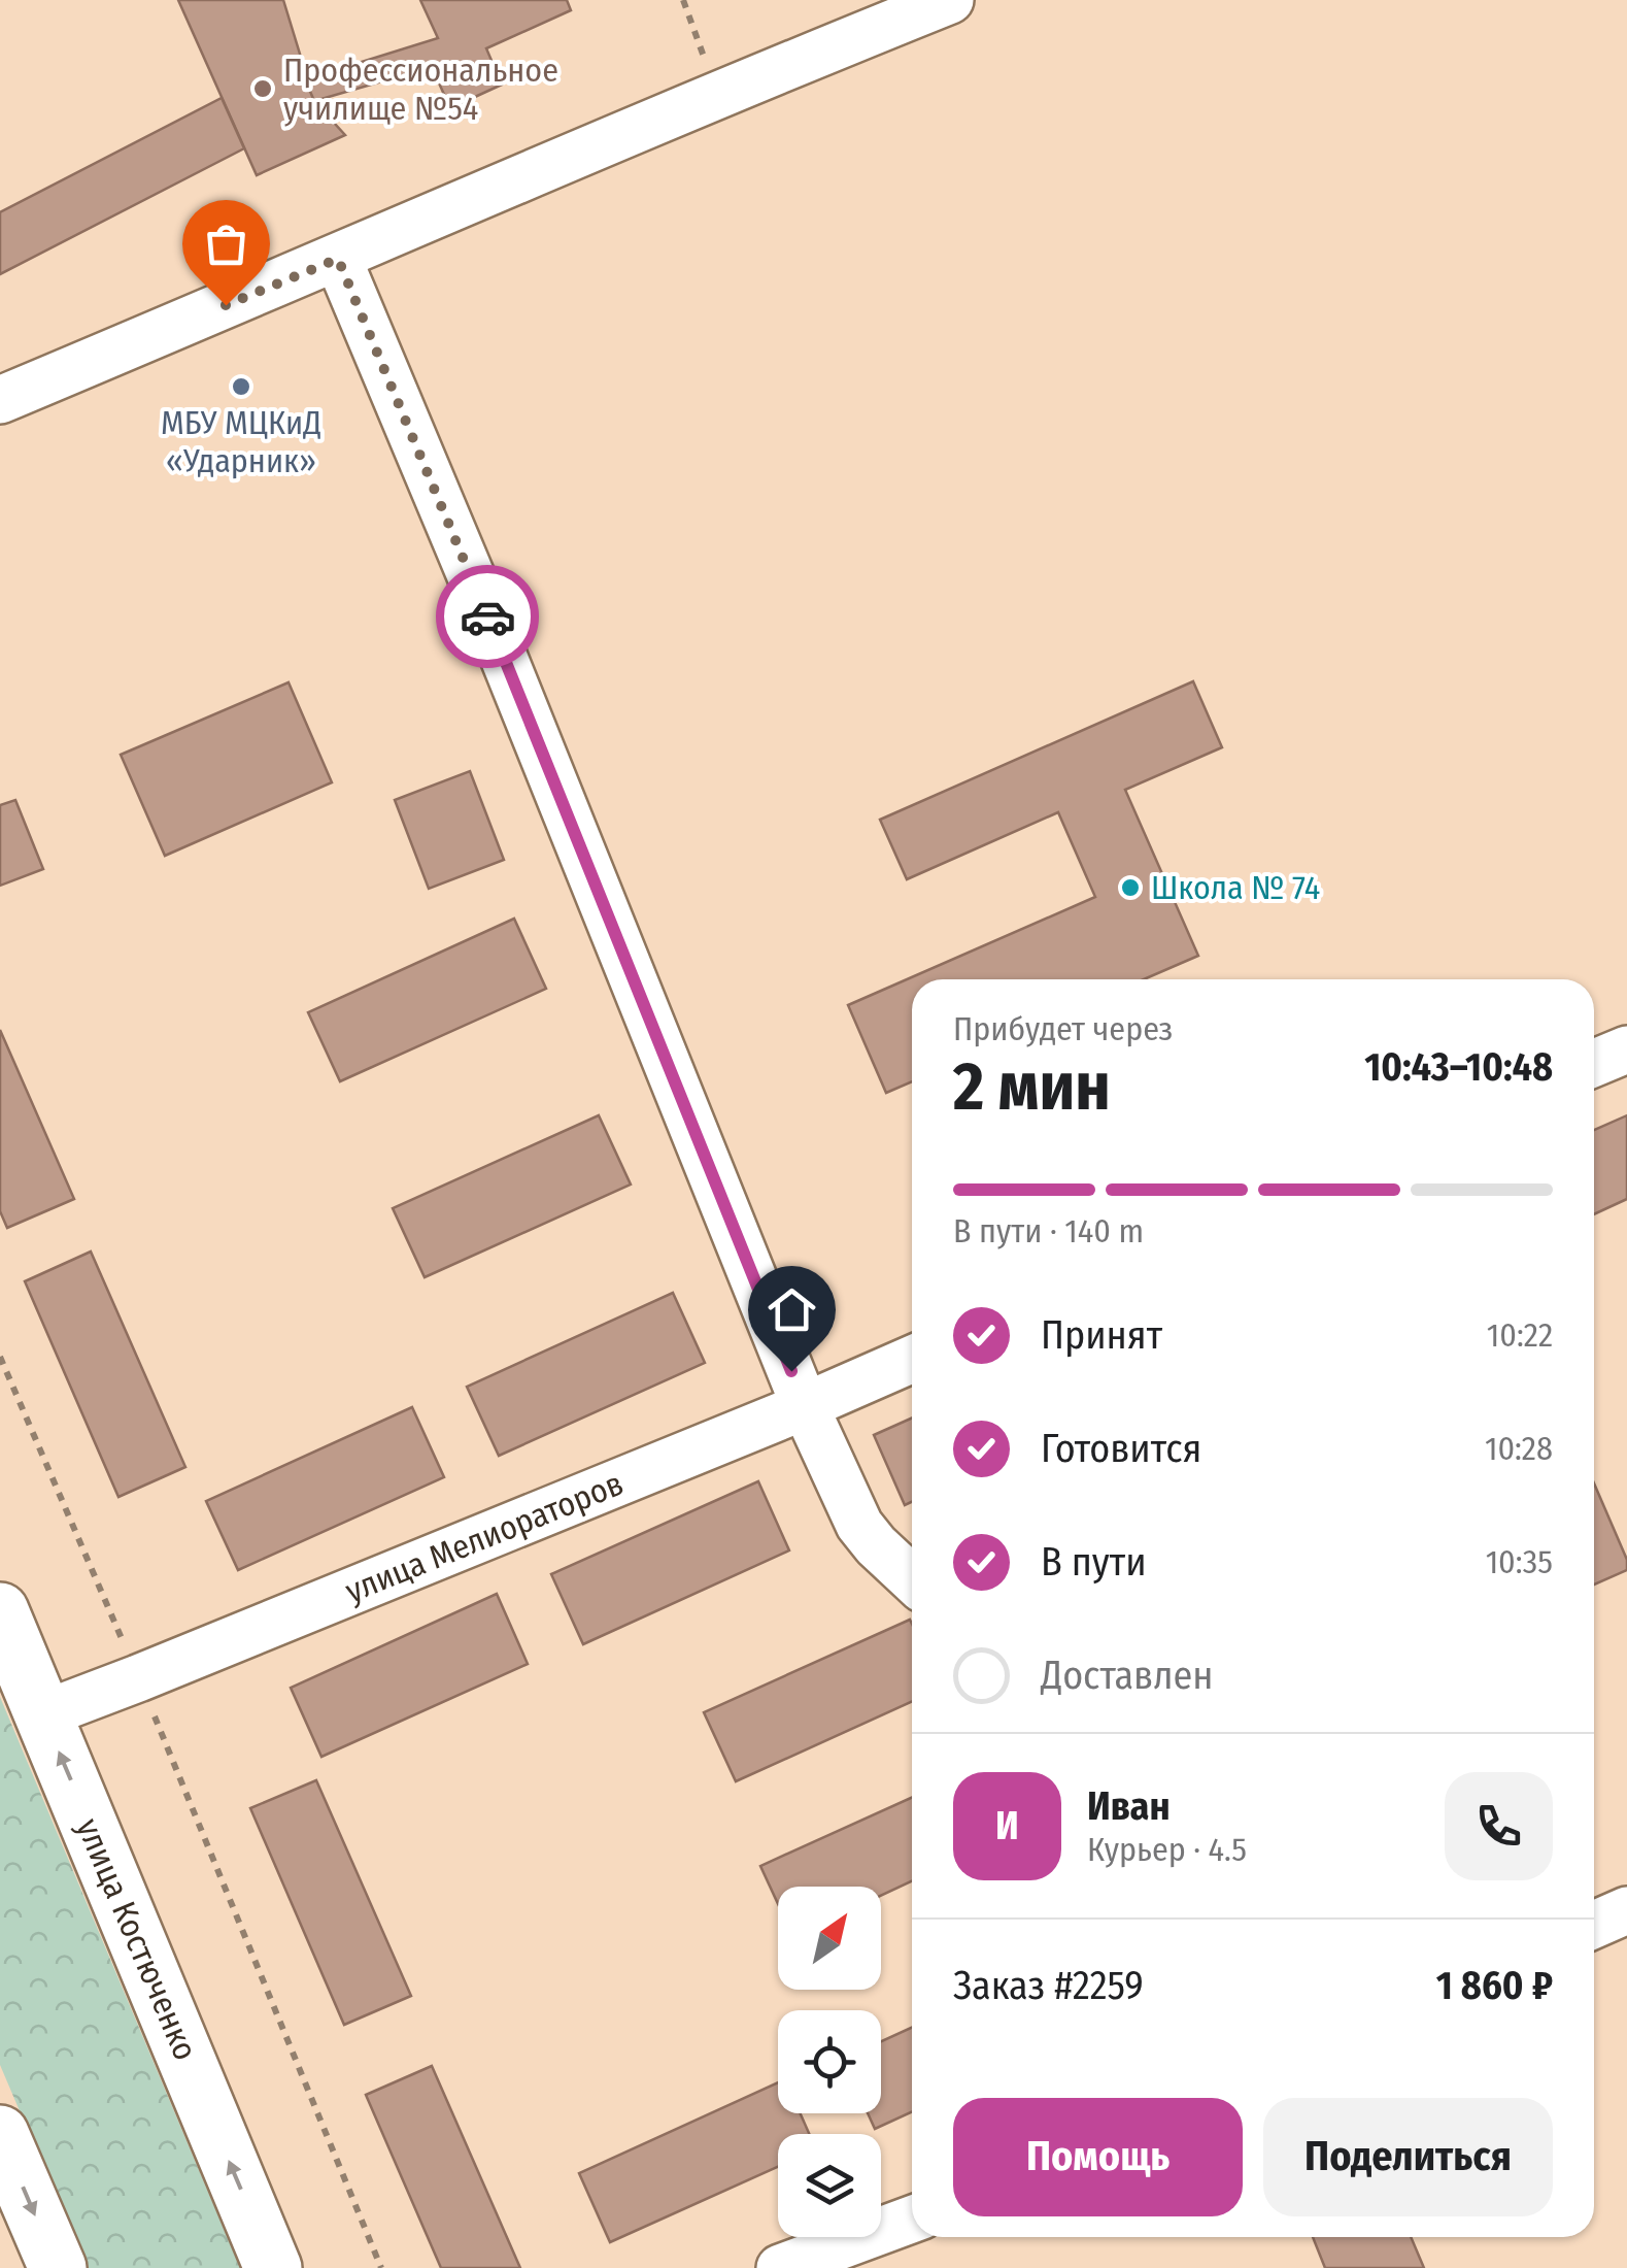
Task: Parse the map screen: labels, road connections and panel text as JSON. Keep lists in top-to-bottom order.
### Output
{
  "streets": {
    "street": ["улица Мелиораторов", "улица Костюченко"]
  },
  "crossings": [
    ["улица Мелиораторов", "улица Костюченко"]
  ],
  "one_way": ["улица Костюченко"],
  "places": ["Профессиональное училище №54", "МБУ МЦКиД «Ударник»", "Школа № 74"],
  "north": "top right",
  "page": {
    "heading": ["2 мин", "Прибудет через", "10:43–10:48"],
    "panel": [
      "Иван",
      "Курьер · 4.5",
      "Заказ #2259",
      "1 860 ₽"
    ],
    "bar": "В пути · 140 m",
    "list": [
      ["Принят", "10:22"],
      ["Готовится", "10:28"],
      ["В пути", "10:35"],
      "Доставлен"
    ],
    "round": "И",
    "buttons": ["Помощь", "Поделиться"]
  }
}
